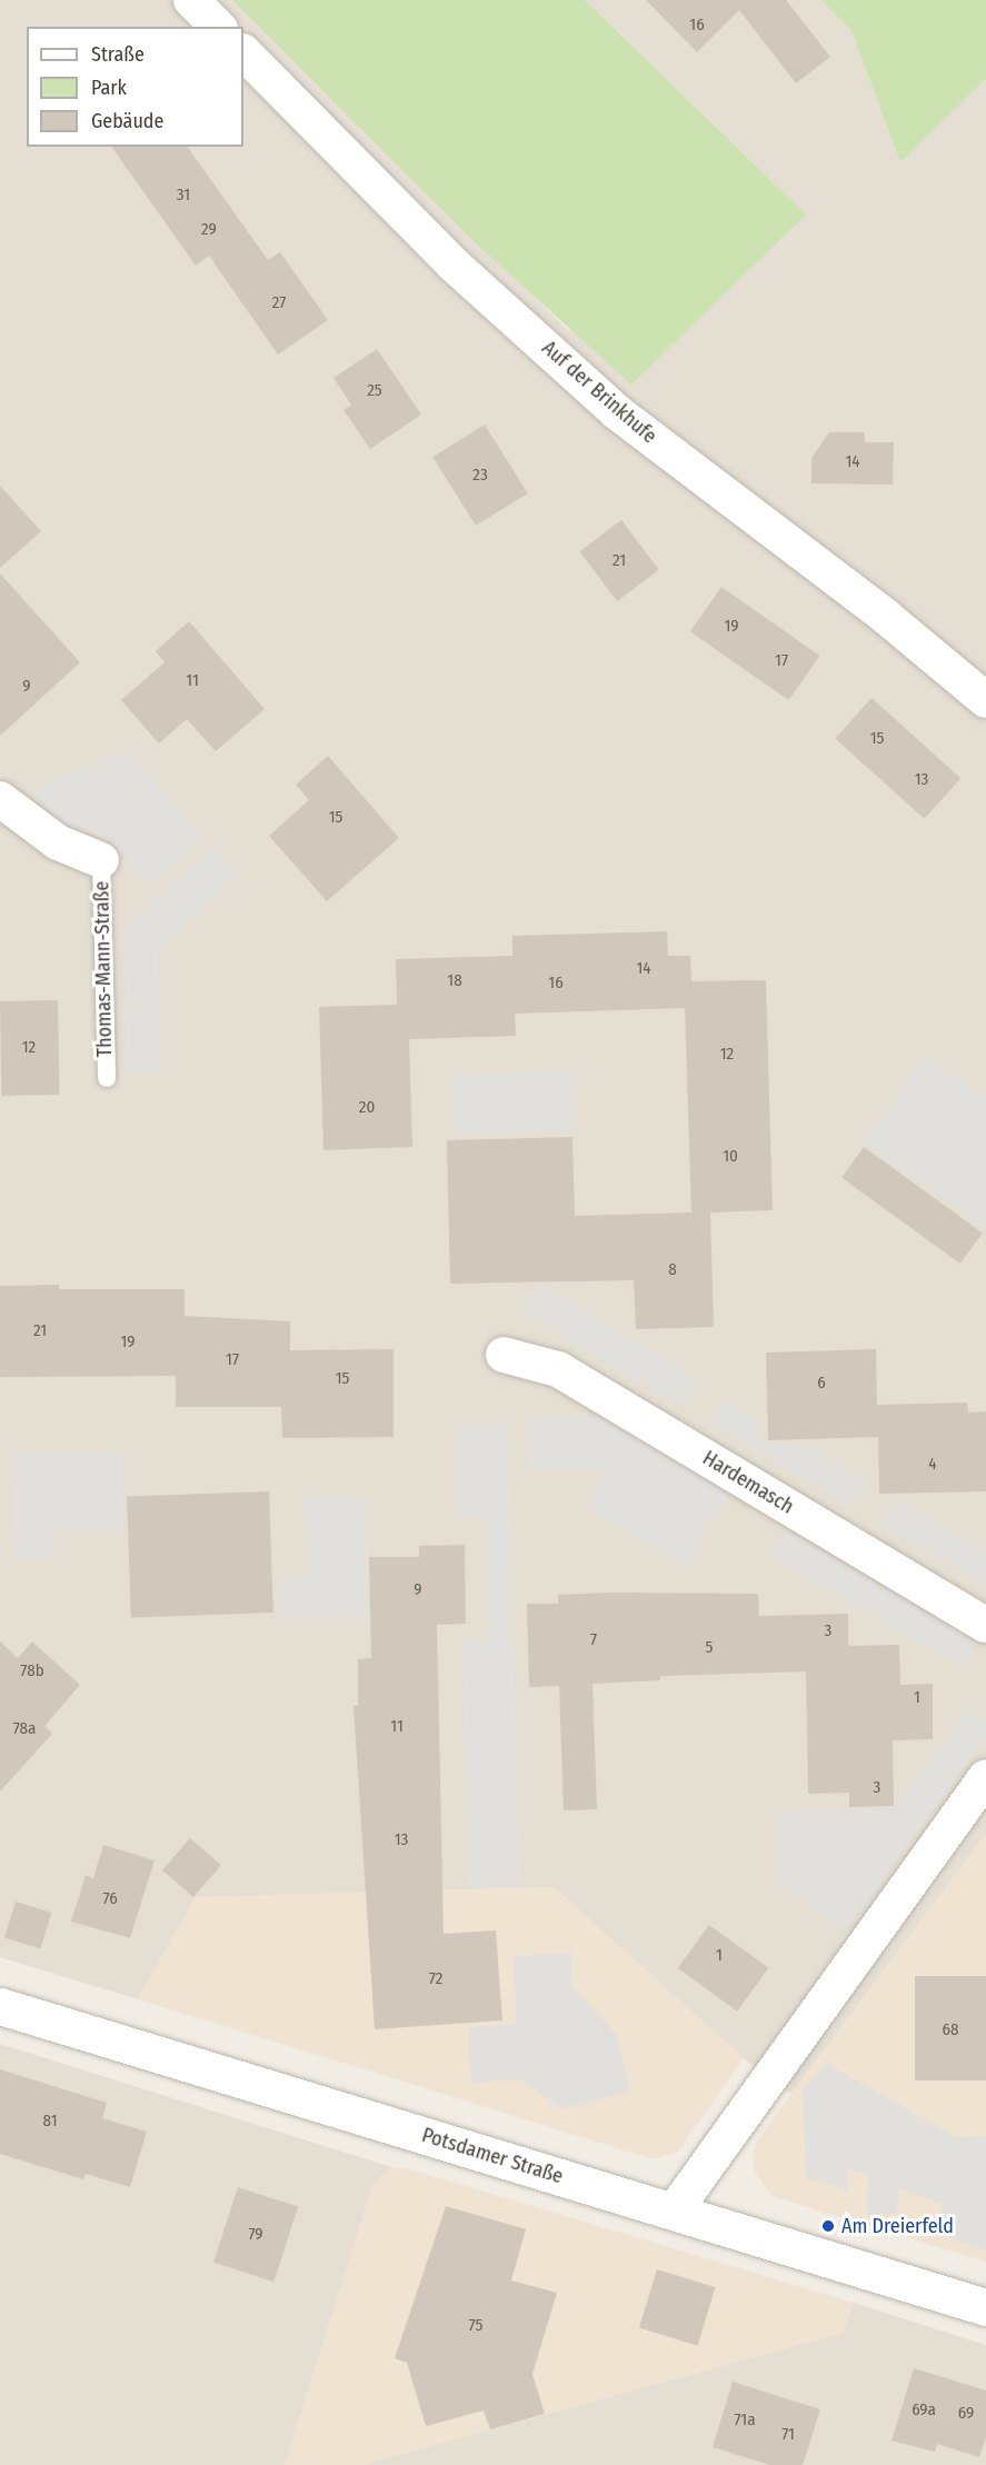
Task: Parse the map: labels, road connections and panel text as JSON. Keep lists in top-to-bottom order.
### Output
{
  "streets": {
    "street": [
      "Auf der Brinkhufe",
      "Thomas-Mann-Straße",
      "Hardemasch",
      "Potsdamer Straße"
    ]
  },
  "places": ["Am Dreierfeld"],
  "house_numbers": [
    "16",
    "31",
    "29",
    "27",
    "25",
    "14",
    "23",
    "21",
    "19",
    "17",
    "11",
    "9",
    "15",
    "13",
    "15",
    "14",
    "18",
    "16",
    "12",
    "12",
    "20",
    "10",
    "8",
    "21",
    "19",
    "17",
    "15",
    "6",
    "4",
    "9",
    "3",
    "7",
    "5",
    "78b",
    "1",
    "11",
    "78a",
    "3",
    "13",
    "76",
    "1",
    "72",
    "68",
    "81",
    "79",
    "75",
    "69a",
    "69",
    "71a",
    "71"
  ],
  "legend": ["Straße", "Park", "Gebäude"]
}
